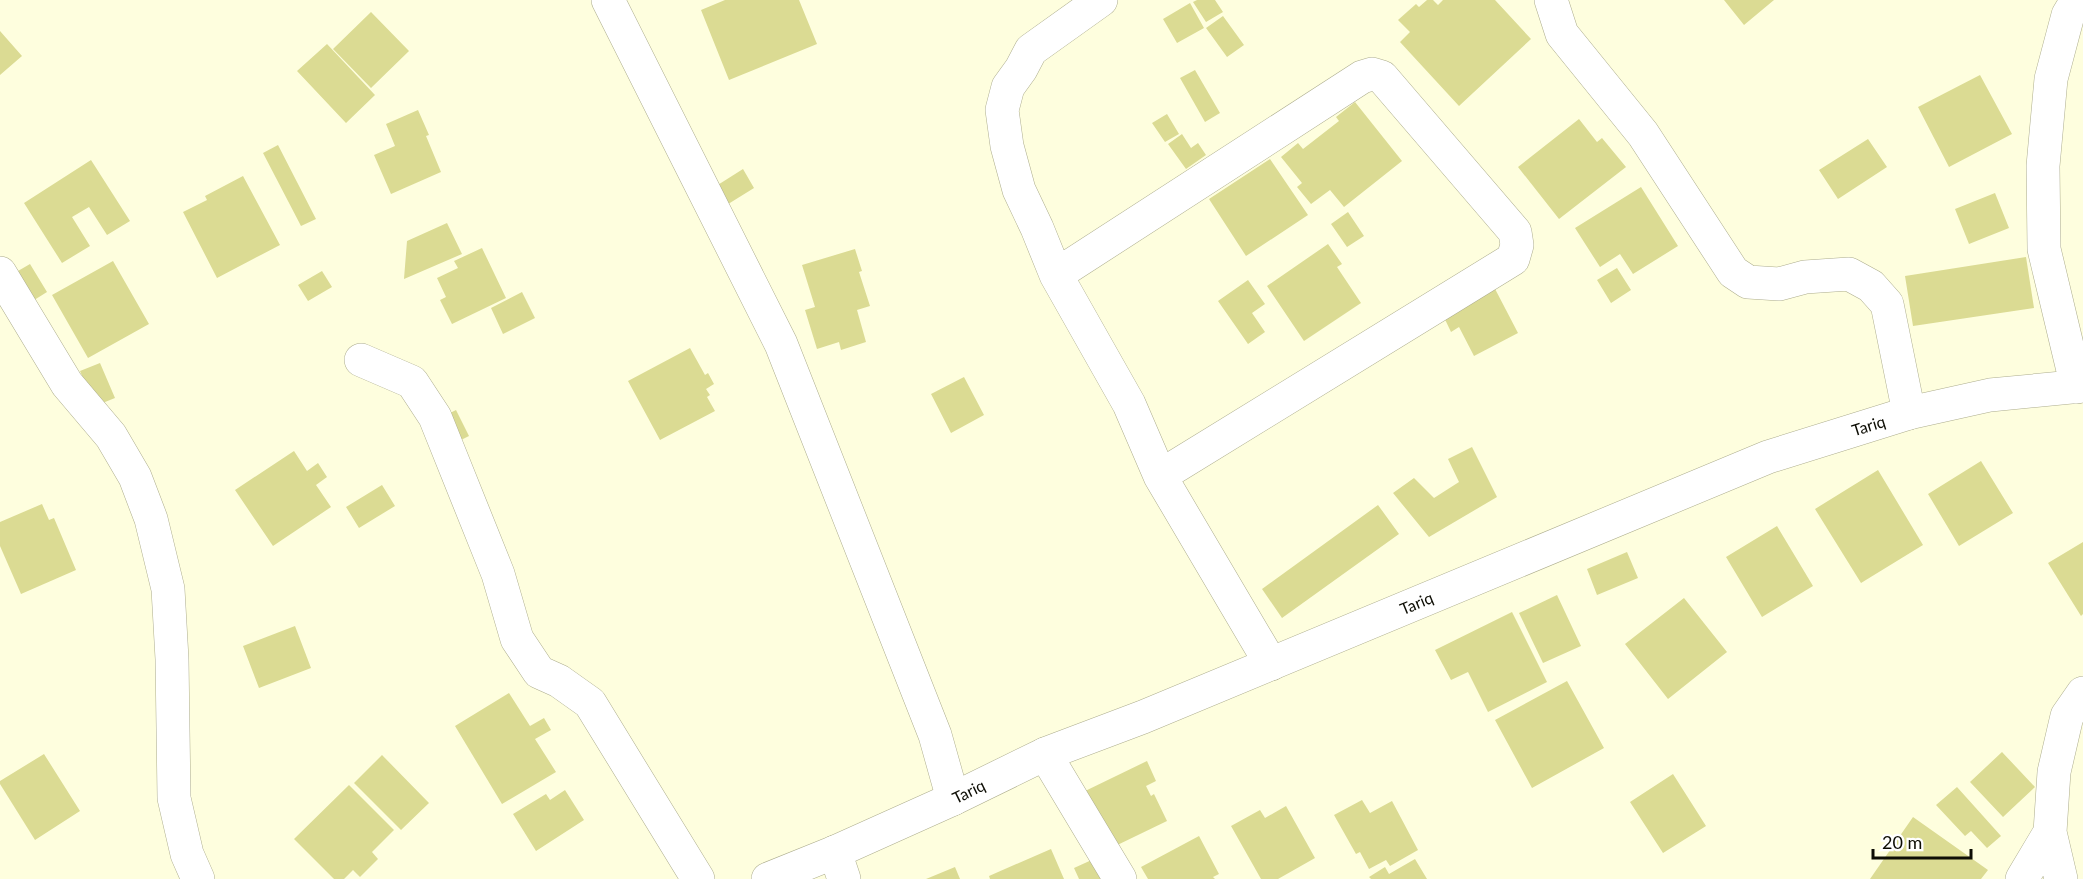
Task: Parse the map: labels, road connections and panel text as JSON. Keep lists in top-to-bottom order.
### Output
{
  "streets": {
    "street": ["Tariq"]
  },
  "scale_bar": "20 m"
}
